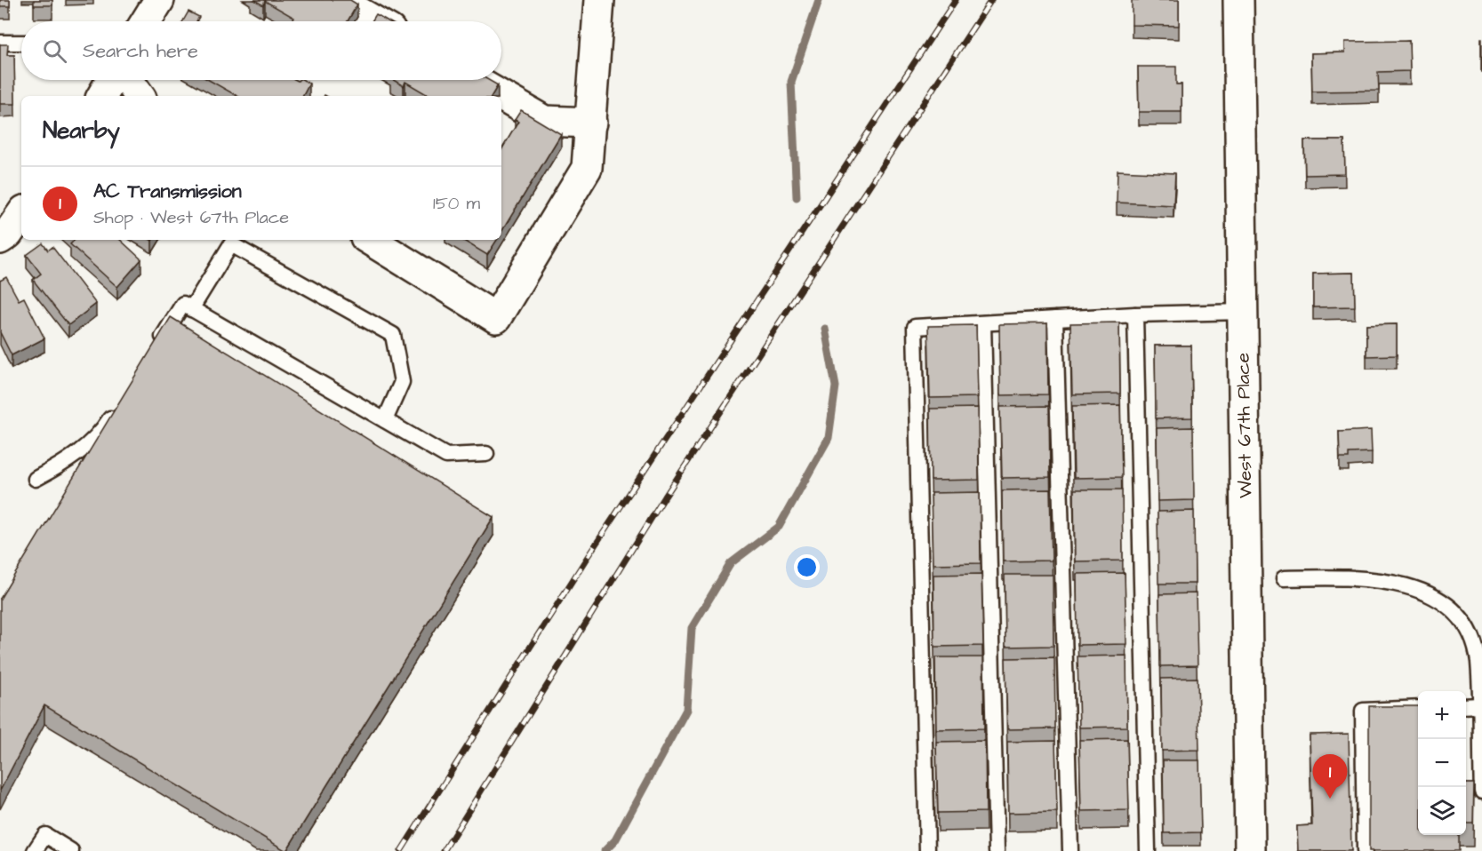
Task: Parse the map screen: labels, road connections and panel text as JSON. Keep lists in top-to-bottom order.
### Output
{
  "streets": {
    "street": ["West 67th Place"]
  },
  "page": {
    "search": "Search here",
    "heading": "Nearby",
    "list": [
      {
        "mark": "1",
        "name": "AC Transmission",
        "note": "Shop · West 67th Place",
        "value": "150 m"
      }
    ],
    "map_buttons": ["+", "−"],
    "pins": "1"
  }
}
